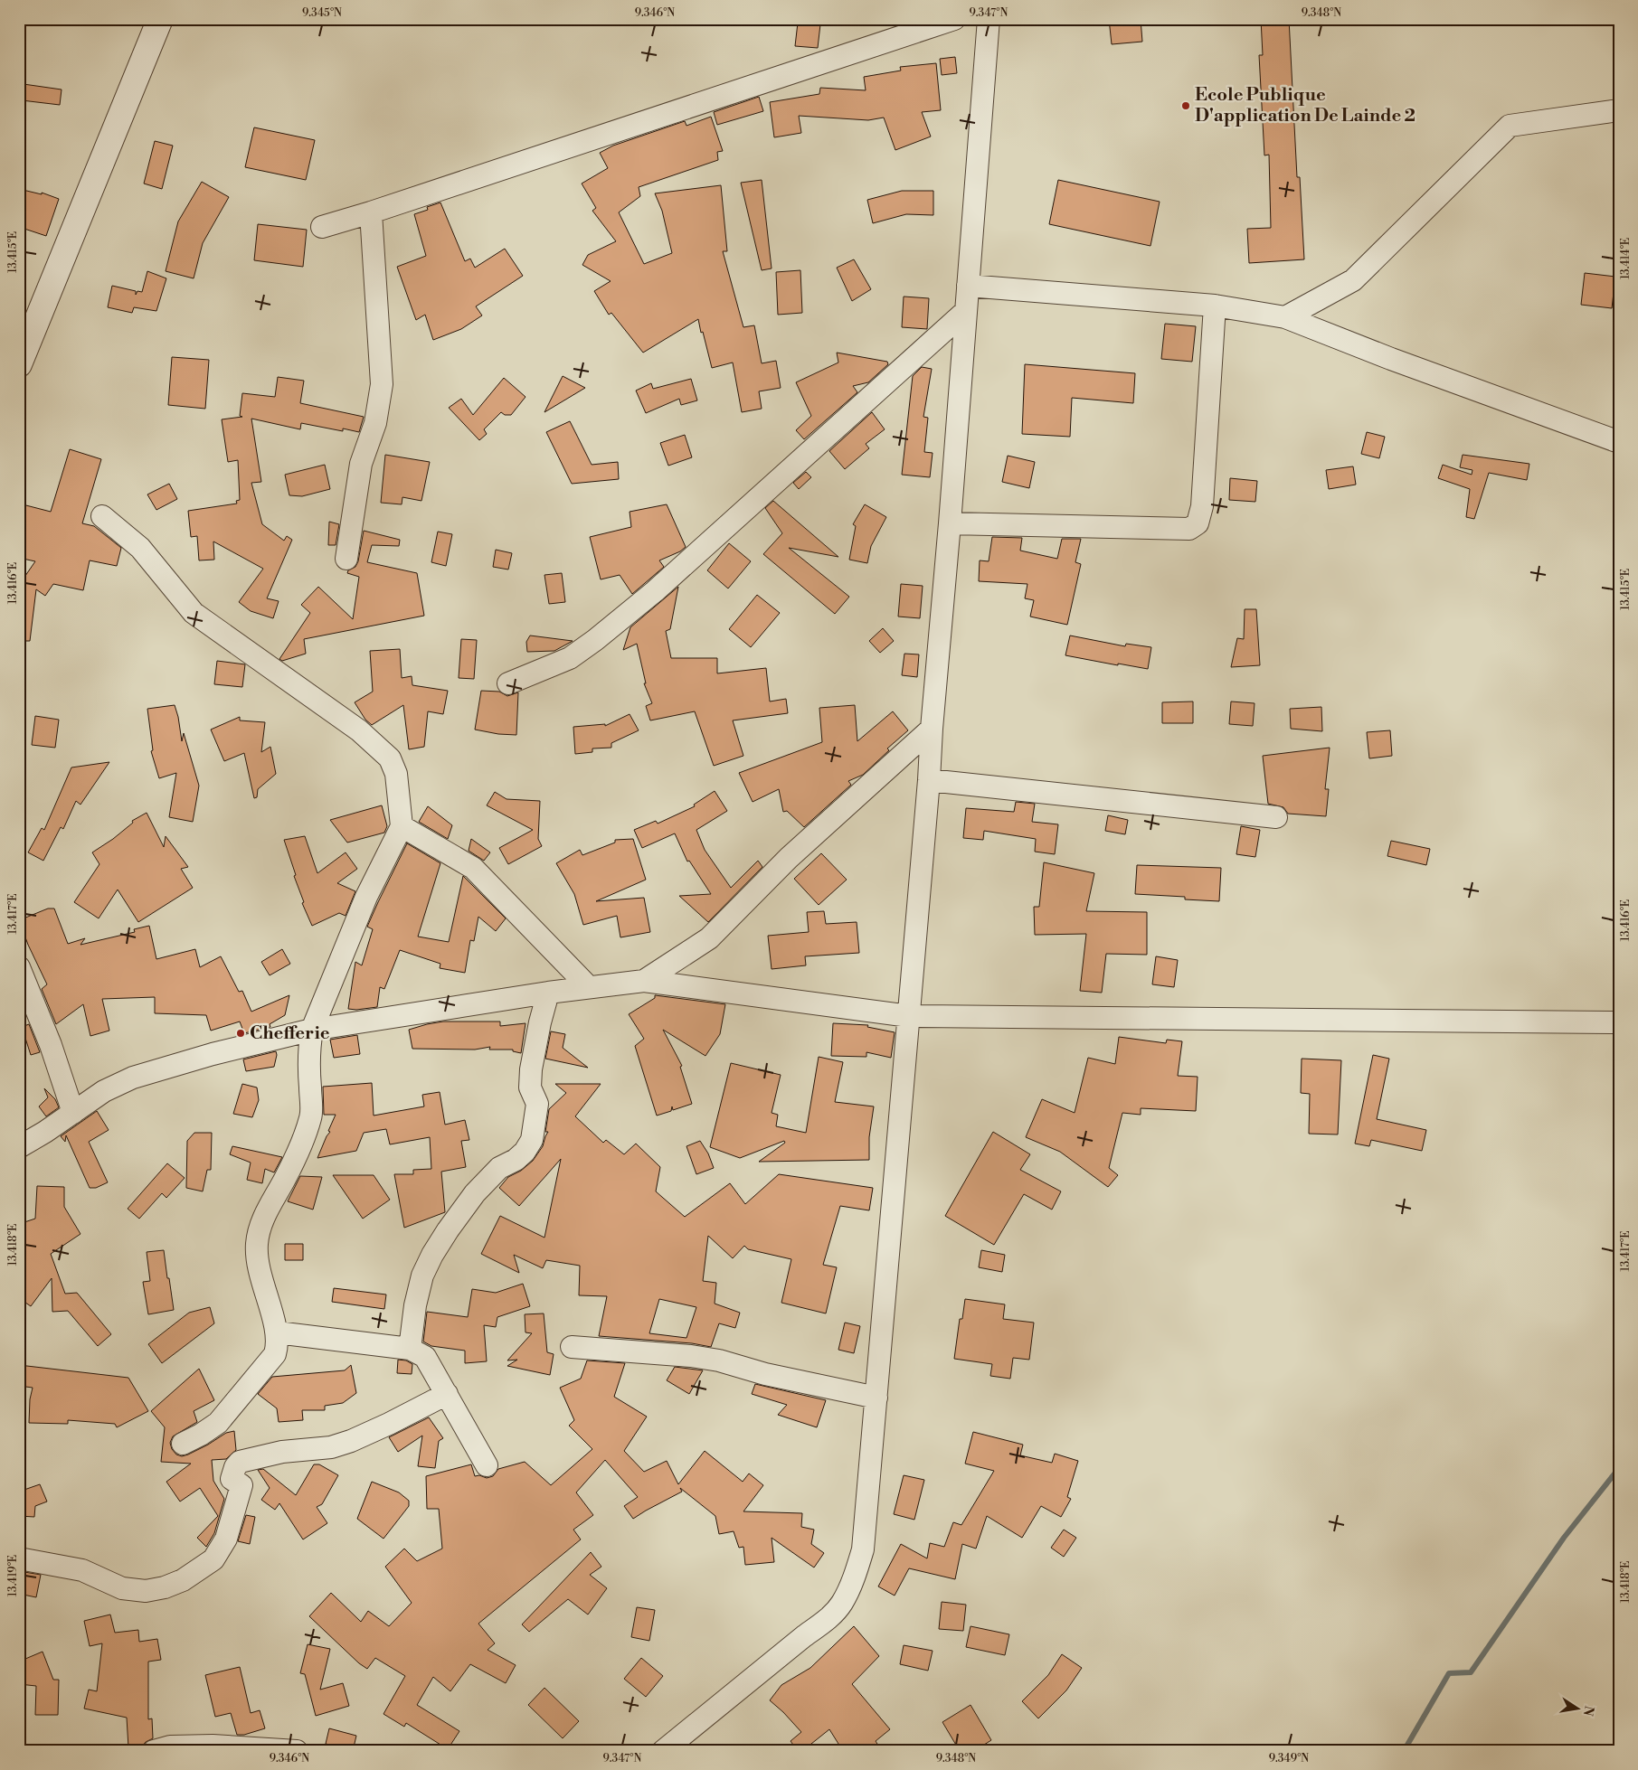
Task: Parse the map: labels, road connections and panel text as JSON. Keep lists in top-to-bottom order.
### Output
{
  "places": ["Ecole Publique D'application De Lainde 2", "Chefferie"],
  "north": "right",
  "coordinates": [
    "9.345°N",
    "9.346°N",
    "9.347°N",
    "9.348°N",
    "13.415°E",
    "13.414°E",
    "13.416°E",
    "13.417°E",
    "13.418°E",
    "13.419°E",
    "9.349°N"
  ]
}
